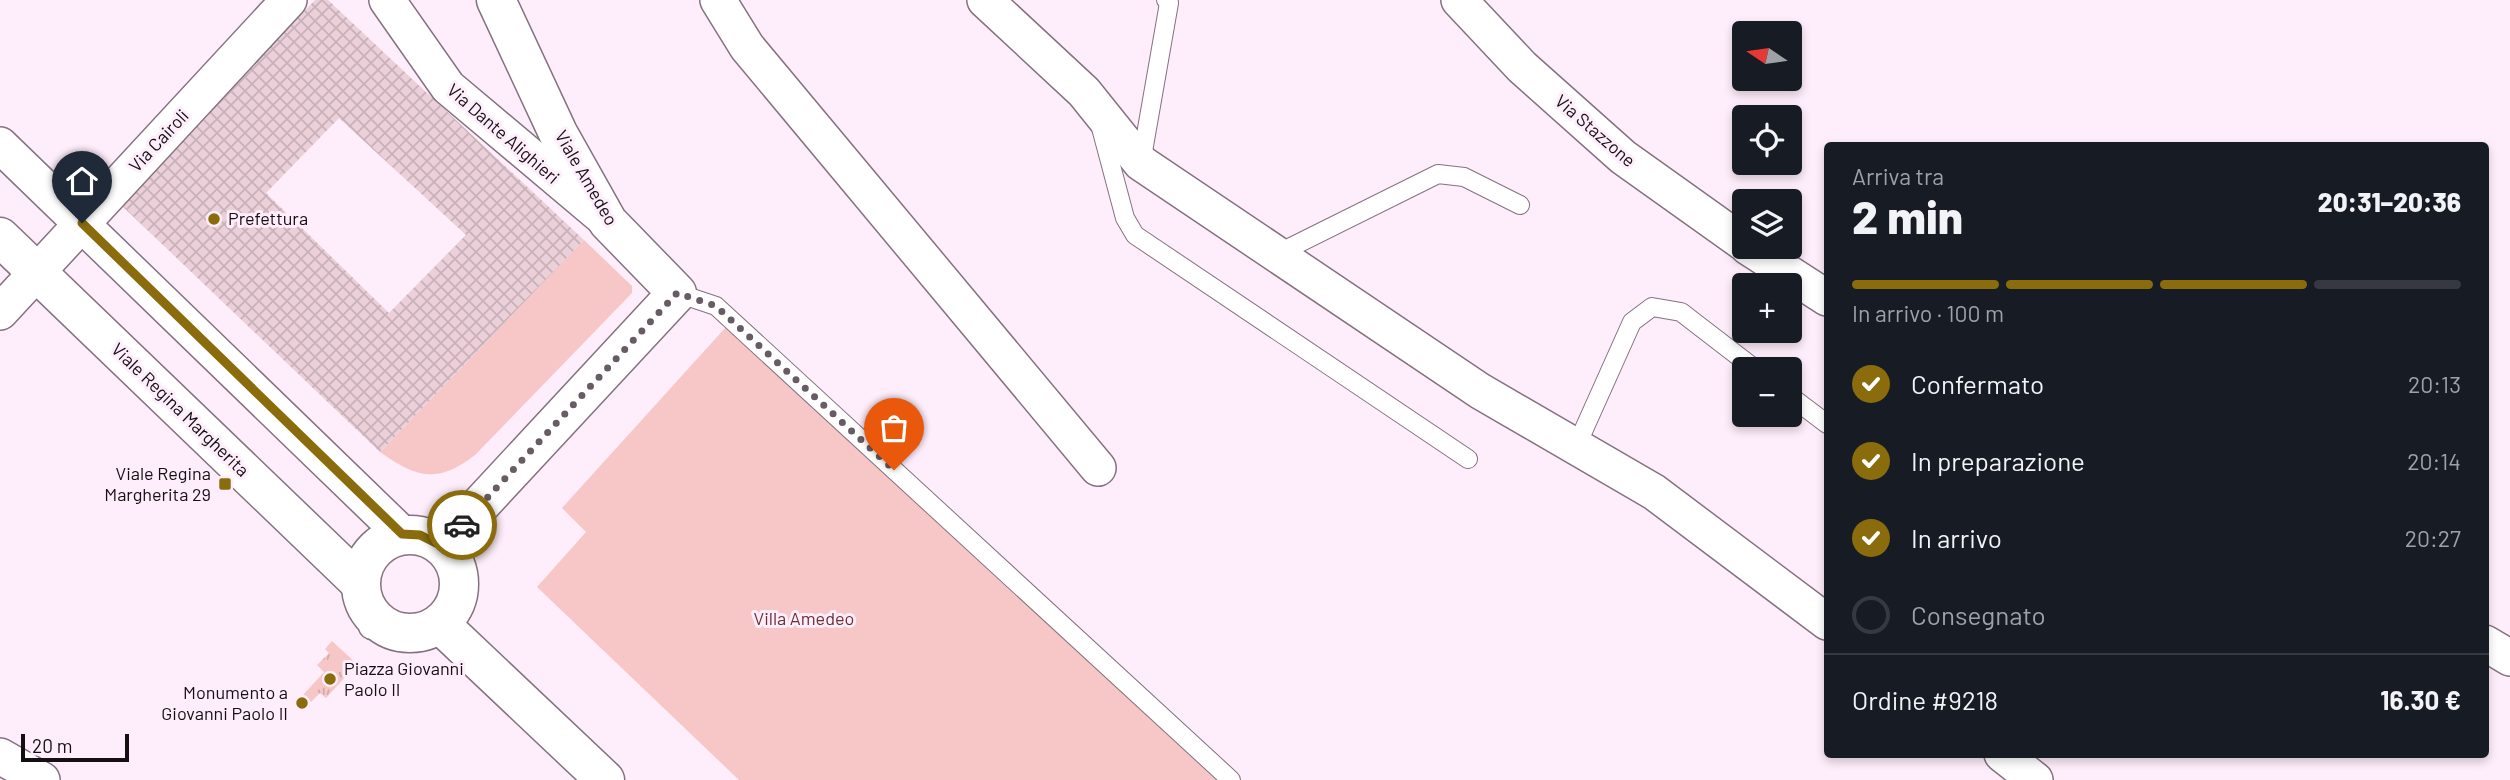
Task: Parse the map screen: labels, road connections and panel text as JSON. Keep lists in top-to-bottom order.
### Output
{
  "streets": {
    "street": [
      "Via Stazzone",
      "Via Dante Alighieri",
      "Via Cairoli",
      "Viale Amedeo",
      "Viale Regina Margherita"
    ]
  },
  "crossings": [
    ["Via Dante Alighieri", "Viale Amedeo"],
    ["Via Cairoli", "Viale Regina Margherita"]
  ],
  "parks": ["Villa Amedeo"],
  "places": {
    "other": ["Prefettura", "Piazza Giovanni Paolo II", "Monumento a Giovanni Paolo II"],
    "transit": ["Viale Regina Margherita 29"]
  },
  "scale_bar": "20 m",
  "north": "left",
  "page": {
    "map_buttons": ["+", "−"],
    "heading": ["2 min", "Arriva tra", "20:31–20:36"],
    "panel": ["Ordine #9218", "16.30 €"],
    "bar": "In arrivo · 100 m",
    "list": [
      ["Confermato", "20:13"],
      ["In preparazione", "20:14"],
      ["In arrivo", "20:27"],
      "Consegnato"
    ],
    "scale": "20 m"
  }
}
